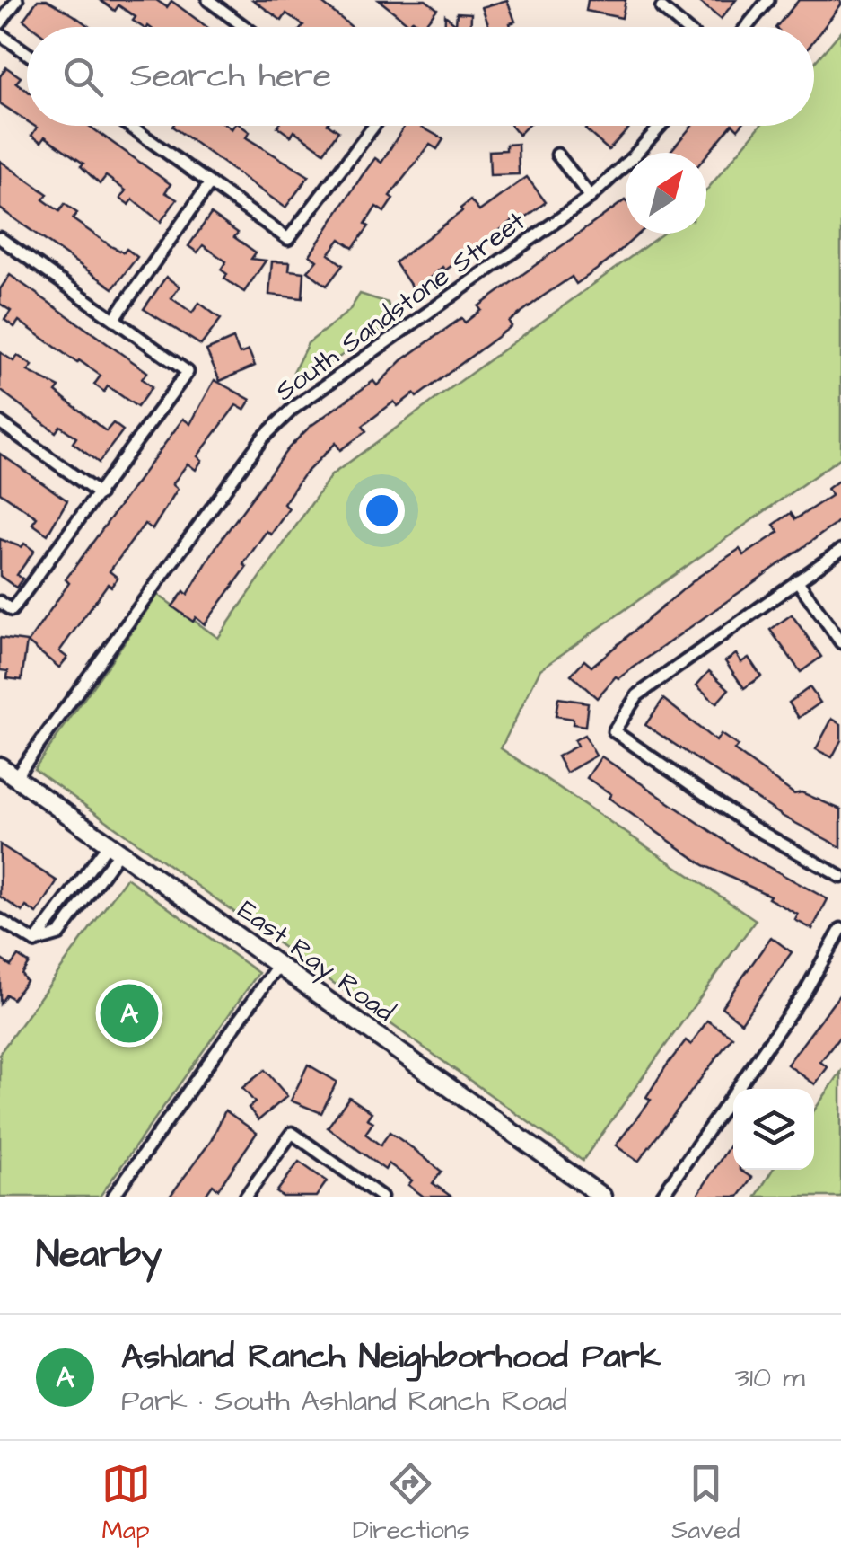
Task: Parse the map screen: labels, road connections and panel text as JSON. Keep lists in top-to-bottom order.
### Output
{
  "streets": {
    "main road": ["East Ray Road"],
    "street": ["South Sandstone Street"]
  },
  "crossings": [
    ["South Sandstone Street", "East Ray Road"]
  ],
  "north": "top right",
  "page": {
    "search": "Search here",
    "pins": "A",
    "heading": "Nearby",
    "list": [
      {
        "mark": "A",
        "name": "Ashland Ranch Neighborhood Park",
        "note": "Park · South Ashland Ranch Road",
        "value": "310 m"
      }
    ],
    "nav": ["Map", "Directions", "Saved"]
  }
}
